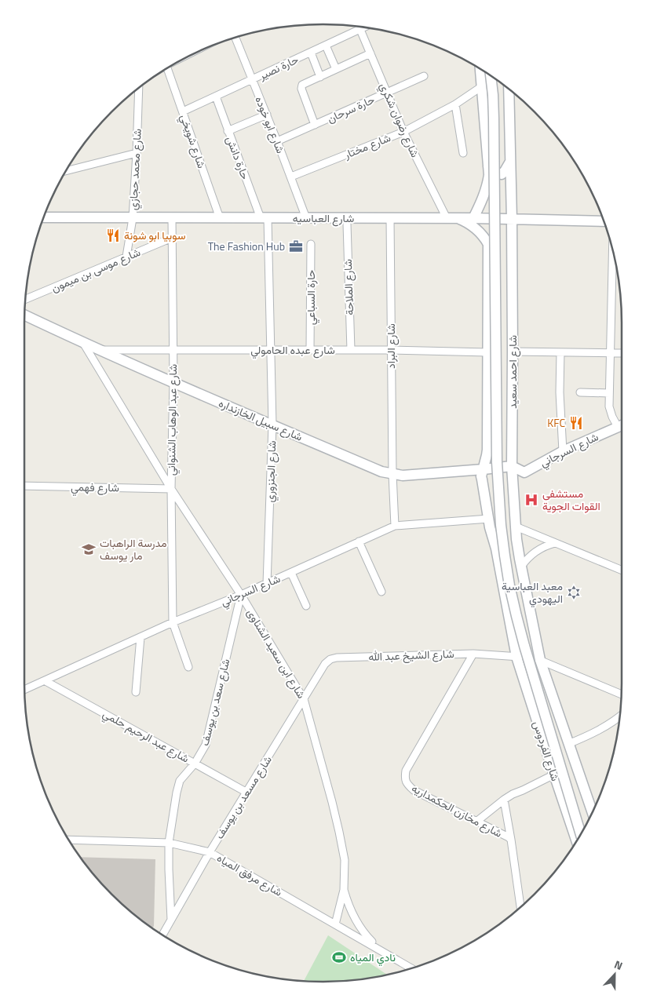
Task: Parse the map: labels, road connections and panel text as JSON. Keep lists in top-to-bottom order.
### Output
{
  "streets": {
    "main road": [
      "شارع العباسيه",
      "شارع احمد سعيد",
      "شارع سبيل الخازنداره",
      "شارع السرجاني",
      "شارع الفردوس"
    ],
    "street": [
      "حارة نصير",
      "حارة سرحان",
      "شارع رضوان شكري",
      "شارع ابو خوده",
      "شارع شويخي",
      "شارع مختار",
      "حارة دانش",
      "شارع محمد حجازي",
      "شارع موسى بن ميمون",
      "شارع الملاحة",
      "حارة السباعي",
      "شارع البراد",
      "شارع عبده الحامولي",
      "شارع عبد الوهاب الشنواني",
      "شارع الجنزوري",
      "شارع فهمي",
      "شارع ابن سعيد الشناوى",
      "شارع الشيخ عبد الله",
      "شارع سعد بن يوسف",
      "شارع عبد الرحيم حلمي",
      "شارع مسعد بن يوسف",
      "شارع مخازن الحكمداريه",
      "شارع مرفق المياه"
    ]
  },
  "crossings": [
    ["حارة نصير", "شارع رضوان شكري"],
    ["حارة نصير", "شارع ابو خوده"],
    ["حارة نصير", "شارع شويخي"],
    ["حارة نصير", "حارة دانش"],
    ["حارة سرحان", "شارع رضوان شكري"],
    ["حارة سرحان", "شارع ابو خوده"],
    ["شارع رضوان شكري", "شارع مختار"],
    ["شارع رضوان شكري", "شارع العباسيه"],
    ["شارع ابو خوده", "شارع مختار"],
    ["شارع ابو خوده", "شارع العباسيه"],
    ["شارع شويخي", "شارع العباسيه"],
    ["حارة دانش", "شارع العباسيه"],
    ["حارة دانش", "شارع الجنزوري"],
    ["شارع محمد حجازي", "شارع العباسيه"],
    ["شارع محمد حجازي", "شارع موسى بن ميمون"],
    ["شارع العباسيه", "شارع البراد"],
    ["شارع العباسيه", "شارع احمد سعيد"],
    ["شارع العباسيه", "شارع عبد الوهاب الشنواني"],
    ["شارع العباسيه", "شارع الجنزوري"],
    ["شارع موسى بن ميمون", "شارع عبد الوهاب الشنواني"],
    ["شارع الملاحة", "شارع عبده الحامولي"],
    ["حارة السباعي", "شارع عبده الحامولي"],
    ["شارع البراد", "شارع عبده الحامولي"],
    ["شارع البراد", "شارع سبيل الخازنداره"],
    ["شارع البراد", "شارع السرجاني"],
    ["شارع عبده الحامولي", "شارع عبد الوهاب الشنواني"],
    ["شارع عبده الحامولي", "شارع سبيل الخازنداره"],
    ["شارع عبده الحامولي", "شارع الجنزوري"],
    ["شارع احمد سعيد", "شارع سبيل الخازنداره"],
    ["شارع احمد سعيد", "شارع السرجاني"],
    ["شارع احمد سعيد", "شارع الشيخ عبد الله"],
    ["شارع احمد سعيد", "شارع الفردوس"],
    ["شارع عبد الوهاب الشنواني", "شارع سبيل الخازنداره"],
    ["شارع عبد الوهاب الشنواني", "شارع السرجاني"],
    ["شارع عبد الوهاب الشنواني", "شارع فهمي"],
    ["شارع عبد الوهاب الشنواني", "شارع ابن سعيد الشناوى"],
    ["شارع سبيل الخازنداره", "شارع السرجاني"],
    ["شارع سبيل الخازنداره", "شارع الجنزوري"],
    ["شارع سبيل الخازنداره", "شارع ابن سعيد الشناوى"],
    ["شارع السرجاني", "شارع الجنزوري"],
    ["شارع السرجاني", "شارع ابن سعيد الشناوى"],
    ["شارع السرجاني", "شارع سعد بن يوسف"],
    ["شارع السرجاني", "شارع عبد الرحيم حلمي"],
    ["شارع فهمي", "شارع ابن سعيد الشناوى"],
    ["شارع ابن سعيد الشناوى", "شارع الشيخ عبد الله"],
    ["شارع ابن سعيد الشناوى", "شارع سعد بن يوسف"],
    ["شارع ابن سعيد الشناوى", "شارع مسعد بن يوسف"],
    ["شارع ابن سعيد الشناوى", "شارع مرفق المياه"],
    ["شارع الشيخ عبد الله", "شارع الفردوس"],
    ["شارع الشيخ عبد الله", "شارع مسعد بن يوسف"],
    ["شارع الشيخ عبد الله", "شارع مخازن الحكمداريه"],
    ["شارع سعد بن يوسف", "شارع عبد الرحيم حلمي"],
    ["شارع سعد بن يوسف", "شارع مسعد بن يوسف"],
    ["شارع سعد بن يوسف", "شارع مرفق المياه"],
    ["شارع عبد الرحيم حلمي", "شارع مسعد بن يوسف"],
    ["شارع مسعد بن يوسف", "شارع مرفق المياه"]
  ],
  "places": {
    "restaurant": ["سوبيا ابو شونة", "KFC"],
    "office": ["The Fashion Hub"],
    "hospital": ["مستشفى القوات الجوية"],
    "school or university": ["مدرسة الراهبات مار يوسف"],
    "synagogue": ["معبد العباسية اليهودي"],
    "sports": ["نادي المياه"]
  },
  "north": "top"
}
